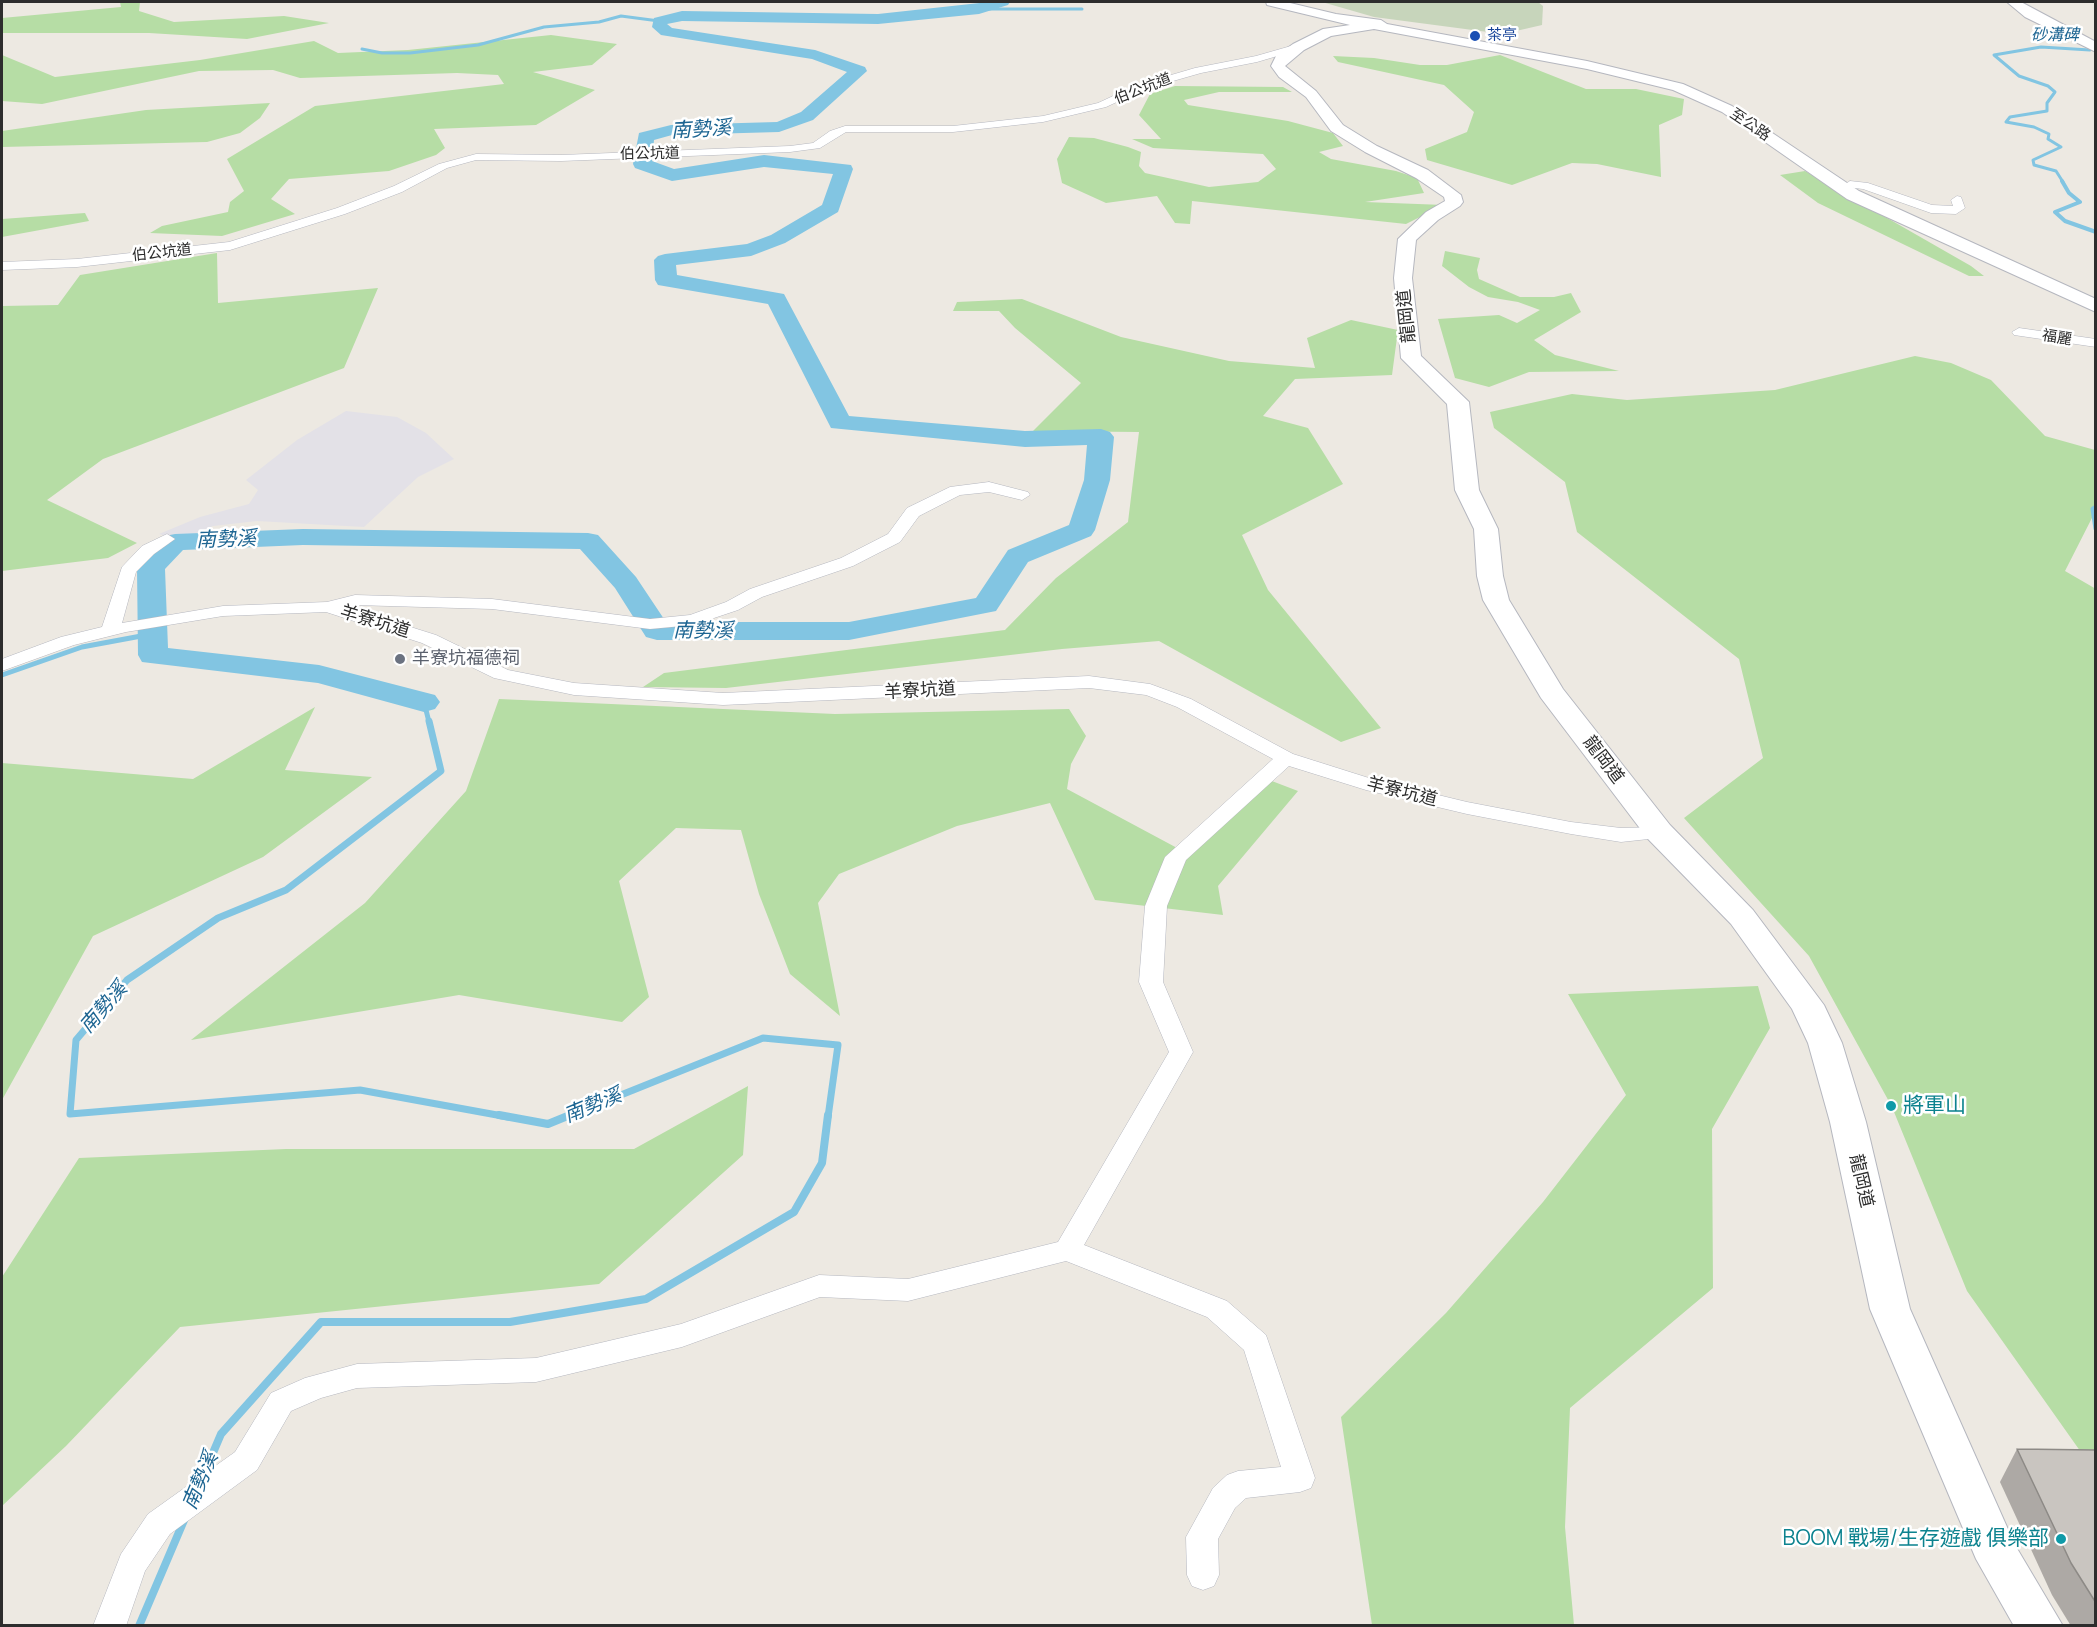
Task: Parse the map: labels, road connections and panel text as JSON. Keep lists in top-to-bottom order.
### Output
{
  "streets": {
    "street": [
      "伯公坑道",
      "至公路",
      "龍岡道",
      "福麗",
      "羊寮坑道"
    ]
  },
  "crossings": [
    ["伯公坑道", "龍岡道"],
    ["至公路", "龍岡道"],
    ["龍岡道", "羊寮坑道"]
  ],
  "water": ["砂溝碑", "南勢溪"],
  "places": [
    "茶亭",
    "羊寮坑福德祠",
    "將軍山",
    "BOOM 戰場/生存遊戲 俱樂部"
  ]
}
